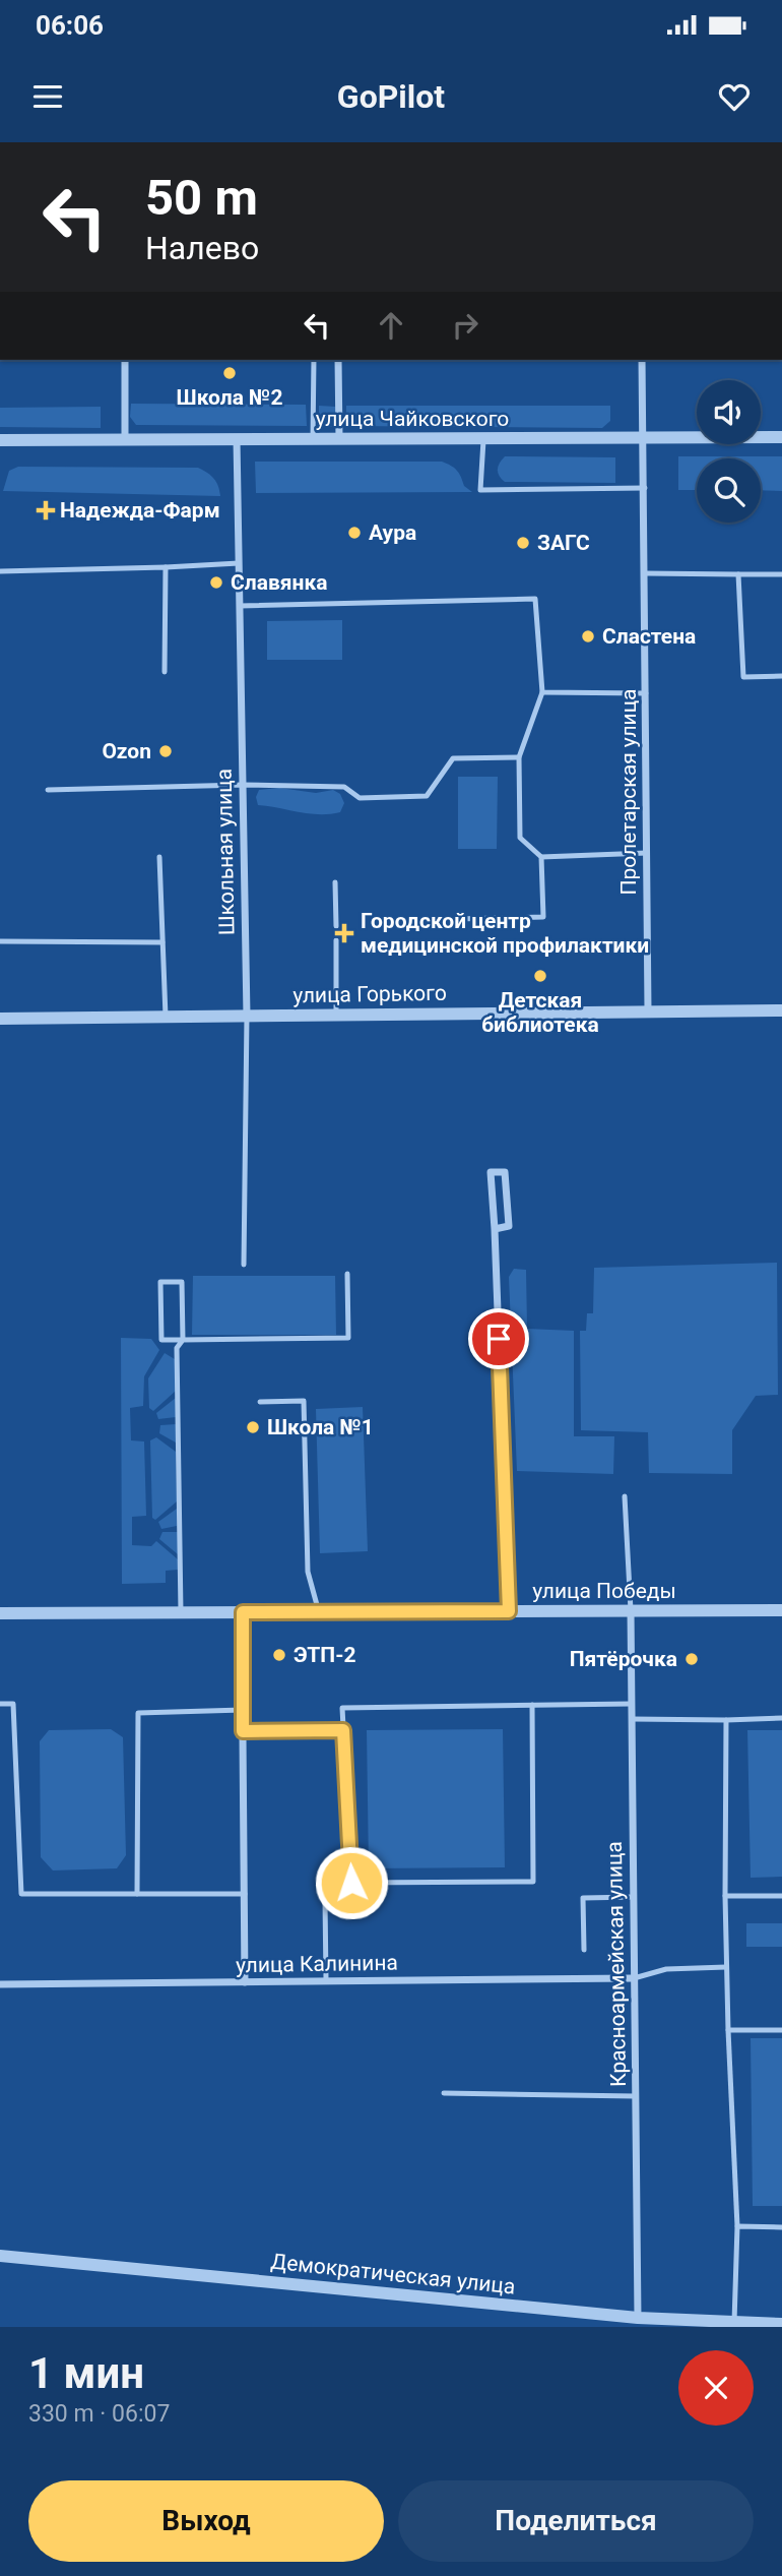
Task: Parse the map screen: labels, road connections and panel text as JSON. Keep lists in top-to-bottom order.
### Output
{
  "streets": {
    "street": [
      "улица Чайковского",
      "Пролетарская улица",
      "Школьная улица",
      "улица Горького",
      "улица Победы",
      "улица Калинина",
      "Красноармейская улица",
      "Демократическая улица"
    ]
  },
  "crossings": [
    ["улица Чайковского", "Пролетарская улица"],
    ["улица Чайковского", "Школьная улица"],
    ["Пролетарская улица", "улица Горького"],
    ["Школьная улица", "улица Горького"],
    ["улица Победы", "Красноармейская улица"],
    ["улица Калинина", "Красноармейская улица"],
    ["Красноармейская улица", "Демократическая улица"]
  ],
  "places": {
    "other": [
      "Школа №2",
      "Аура",
      "ЗАГС",
      "Славянка",
      "Сластена",
      "Ozon",
      "Детская библиотека",
      "Школа №1",
      "ЭТП-2",
      "Пятёрочка"
    ],
    "health": ["Надежда-Фарм", "Городской центр медицинской профилактики"]
  },
  "page": {
    "status": "06:06",
    "header": "GoPilot",
    "turn": ["50 m", "Налево"],
    "heading": ["1 мин", "330 m · 06:07"],
    "buttons": ["Выход", "Поделиться"]
  }
}
